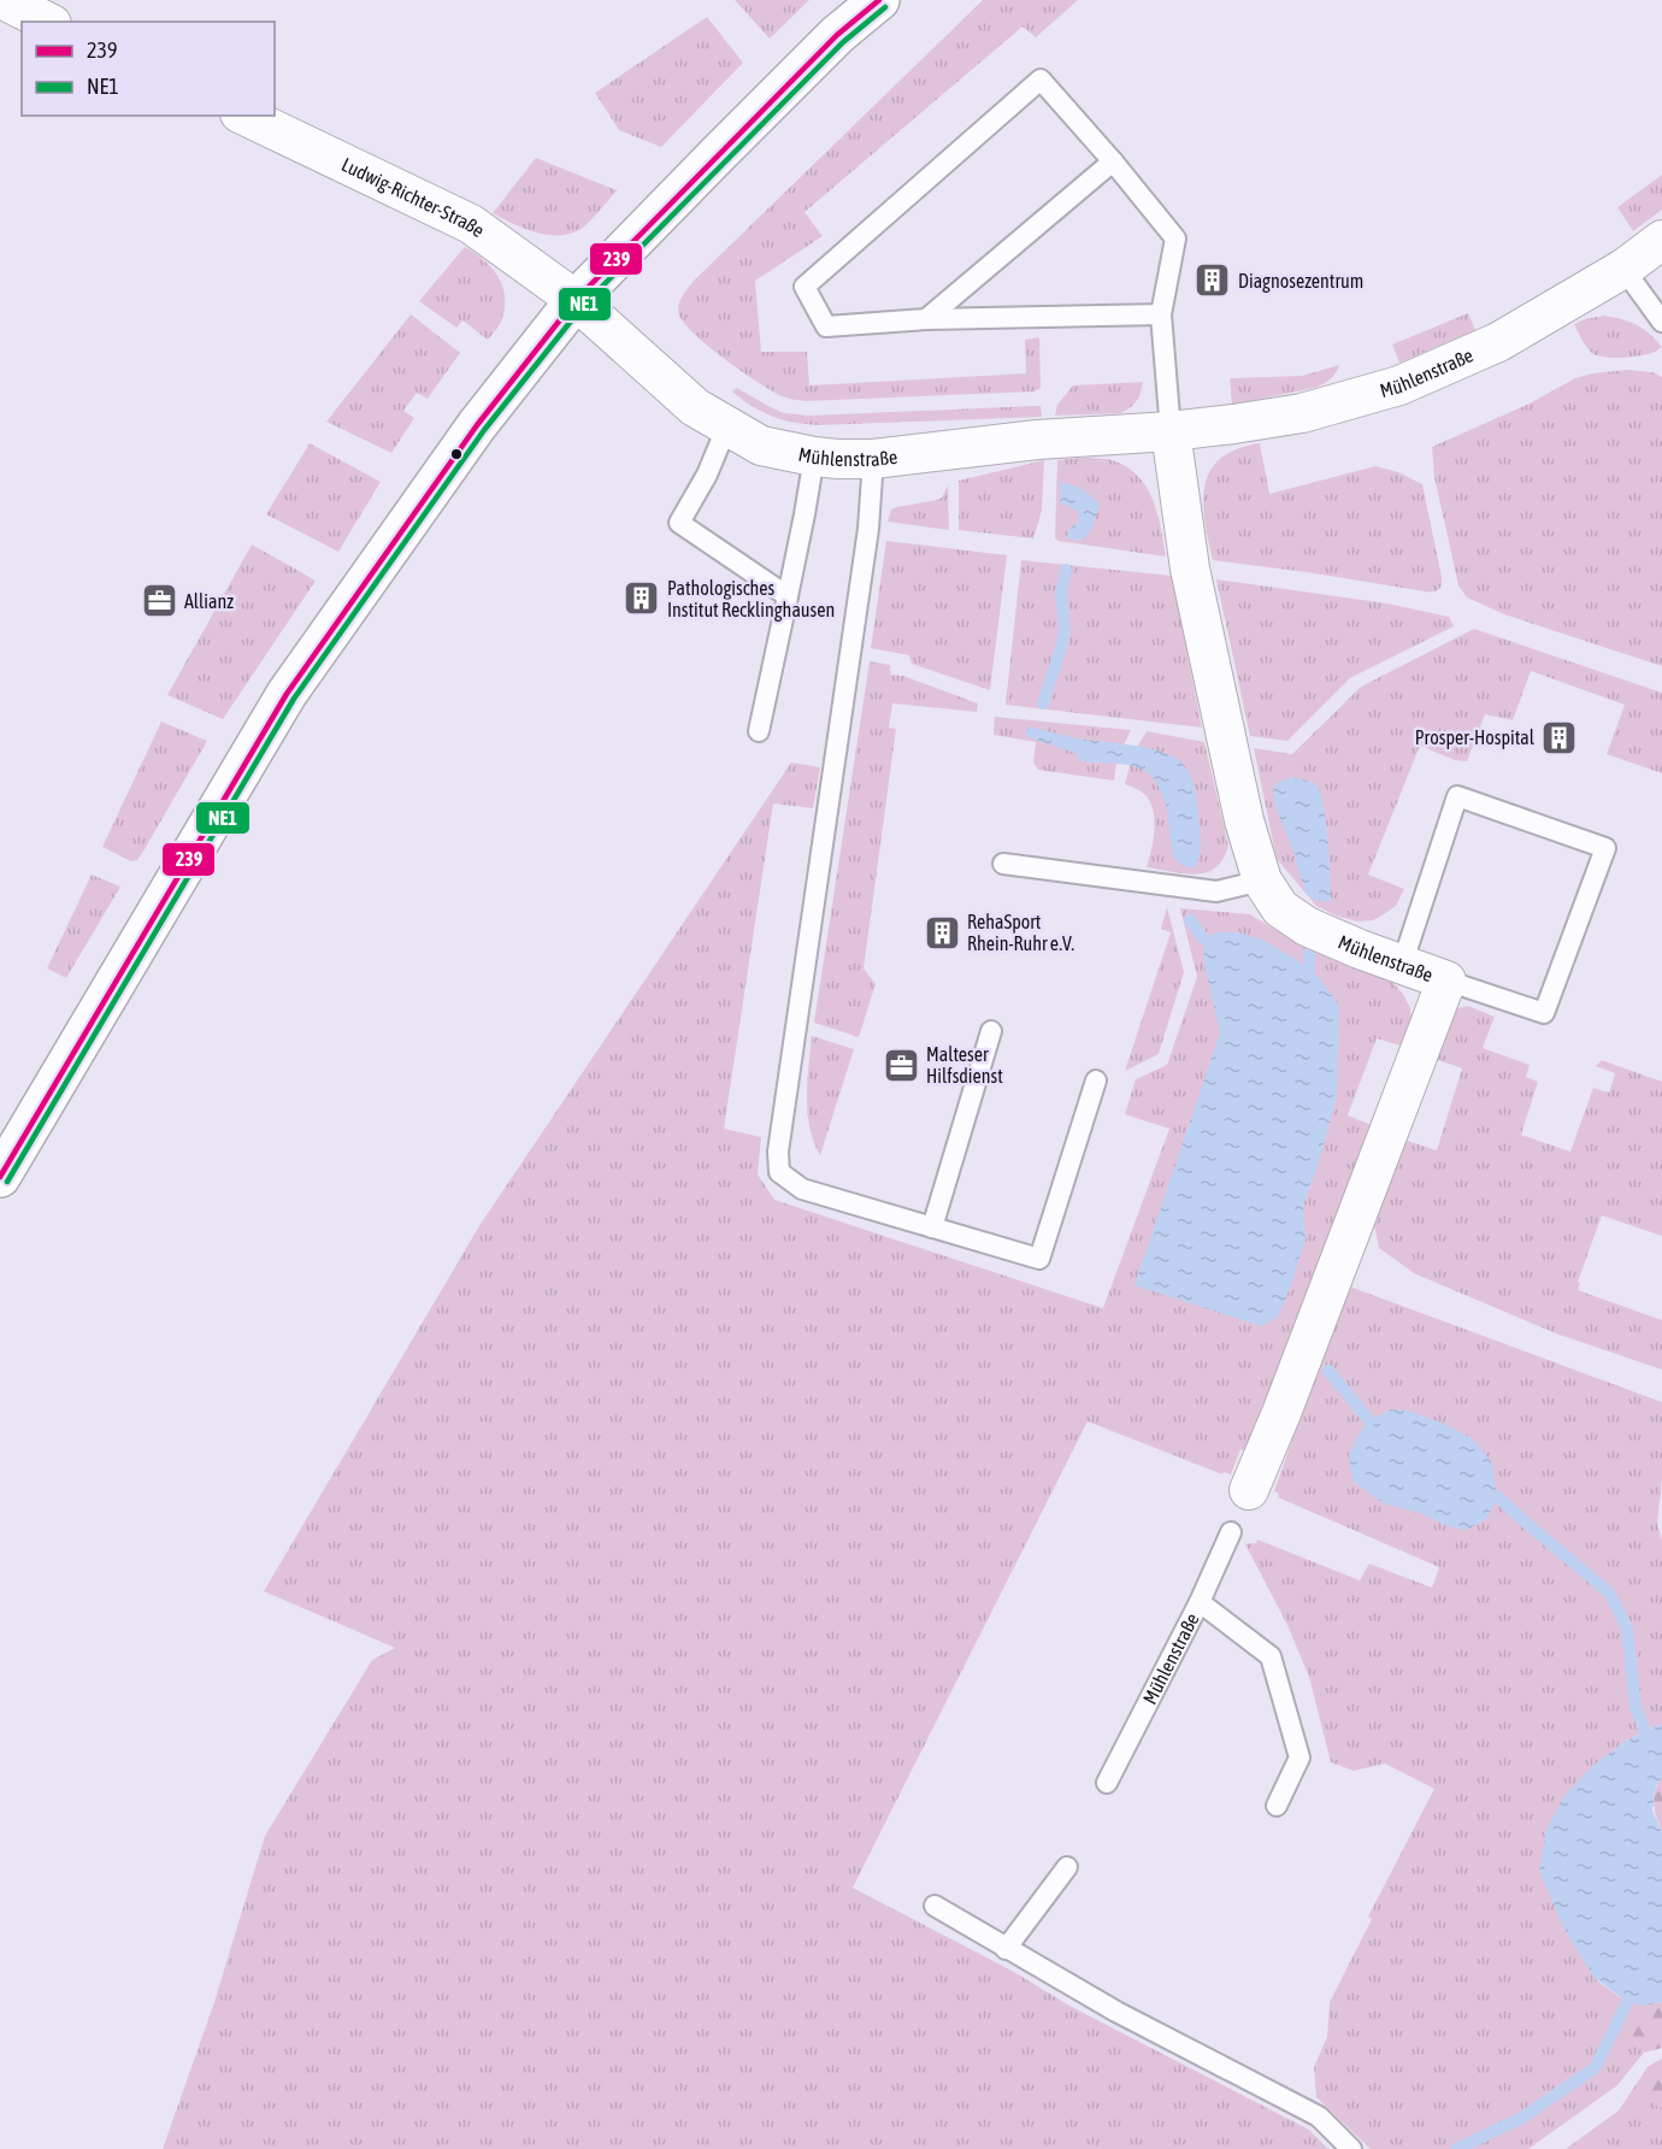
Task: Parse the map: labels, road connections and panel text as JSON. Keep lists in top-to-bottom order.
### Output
{
  "streets": {
    "street": ["Ludwig-Richter-Straße", "Mühlenstraße"]
  },
  "crossings": [
    ["Ludwig-Richter-Straße", "Mühlenstraße"]
  ],
  "places": {
    "building": [
      "Diagnosezentrum",
      "Pathologisches Institut Recklinghausen",
      "Prosper-Hospital",
      "RehaSport Rhein-Ruhr e.V."
    ],
    "office": ["Allianz", "Malteser Hilfsdienst"]
  },
  "lines": ["transit line 239", "transit line NE1"],
  "legend": ["239", "NE1"]
}
